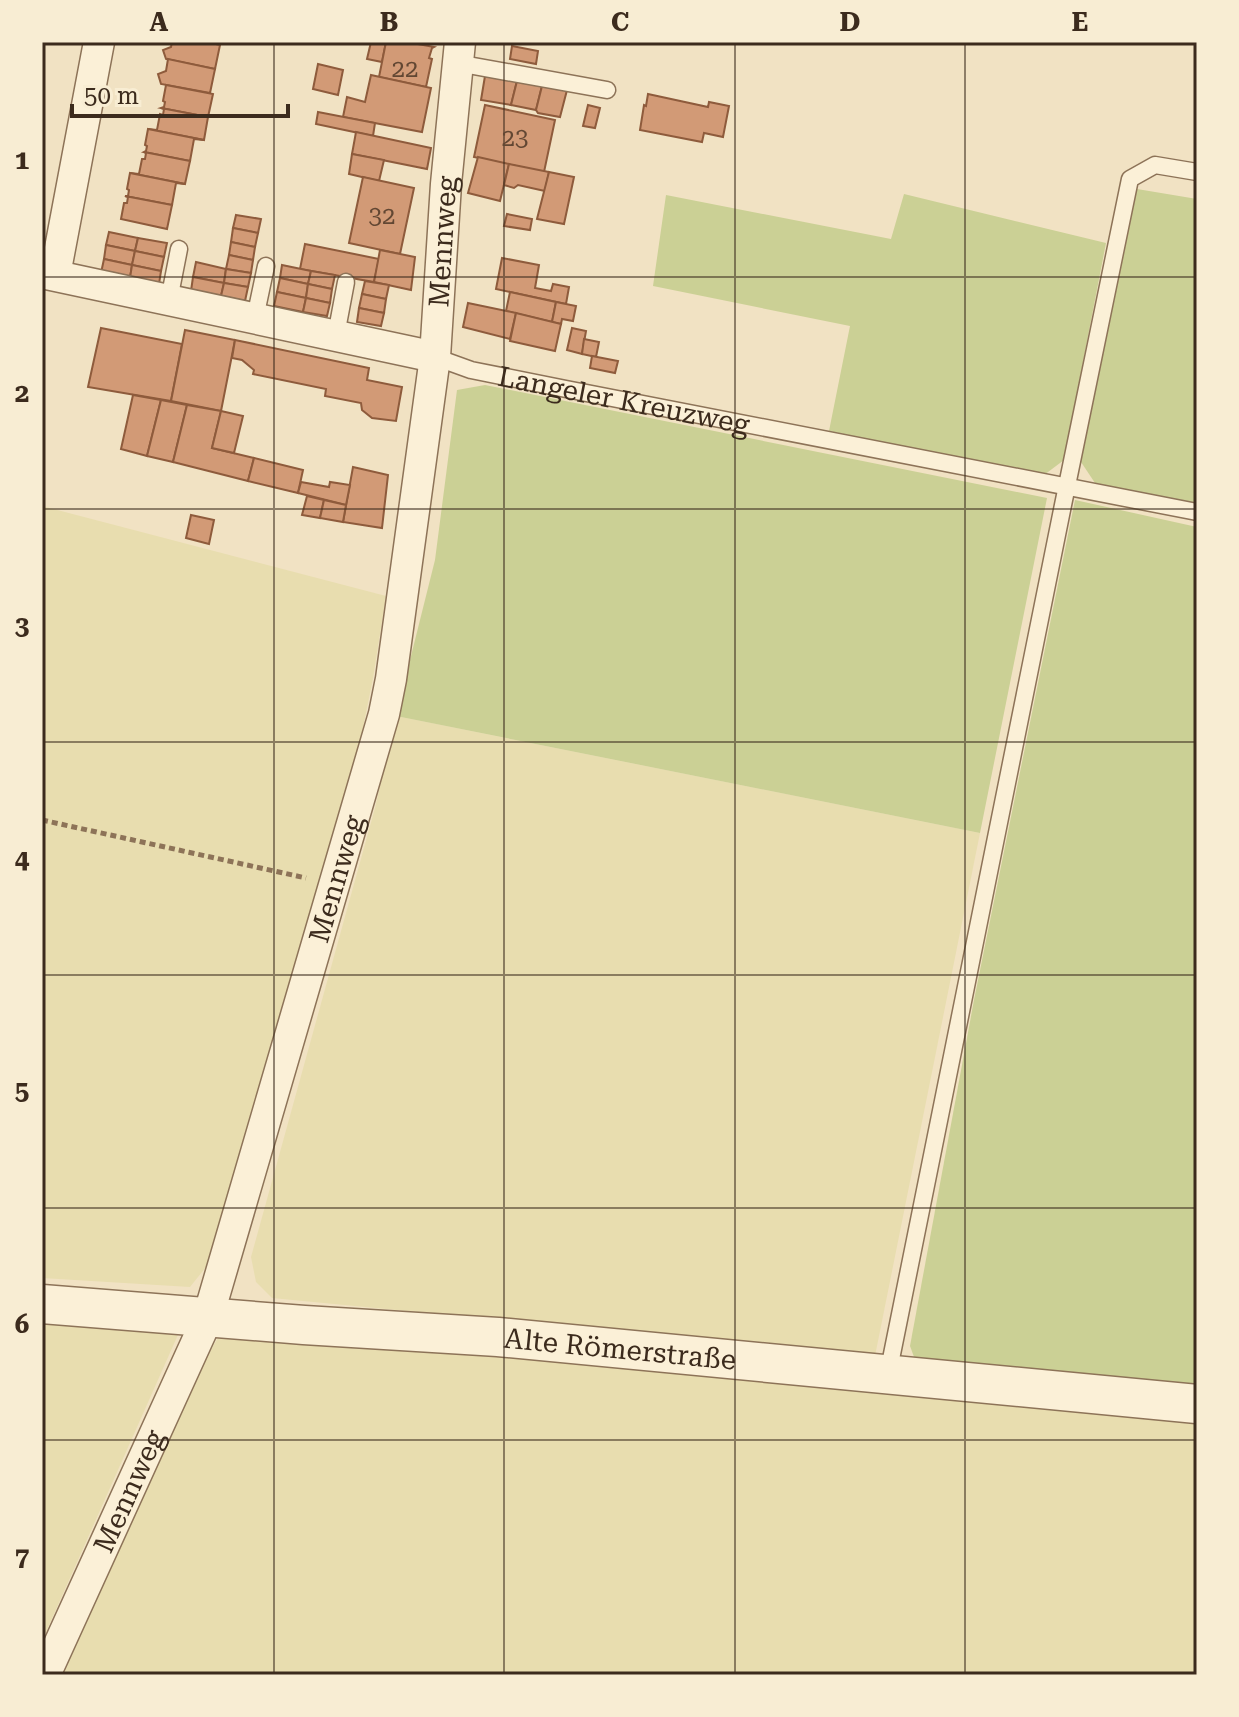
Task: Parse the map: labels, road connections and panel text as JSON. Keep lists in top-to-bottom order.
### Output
{
  "streets": {
    "street": ["Mennweg", "Langeler Kreuzweg", "Alte Römerstraße"]
  },
  "crossings": [
    ["Mennweg", "Langeler Kreuzweg"],
    ["Mennweg", "Alte Römerstraße"]
  ],
  "house_numbers": ["22", "23", "32"],
  "scale_bar": "50 m",
  "grid": {
    "columns": [
      "A",
      "B",
      "C",
      "D",
      "E"
    ],
    "rows": [
      "1",
      "2",
      "3",
      "4",
      "5",
      "6",
      "7"
    ]
  }
}
